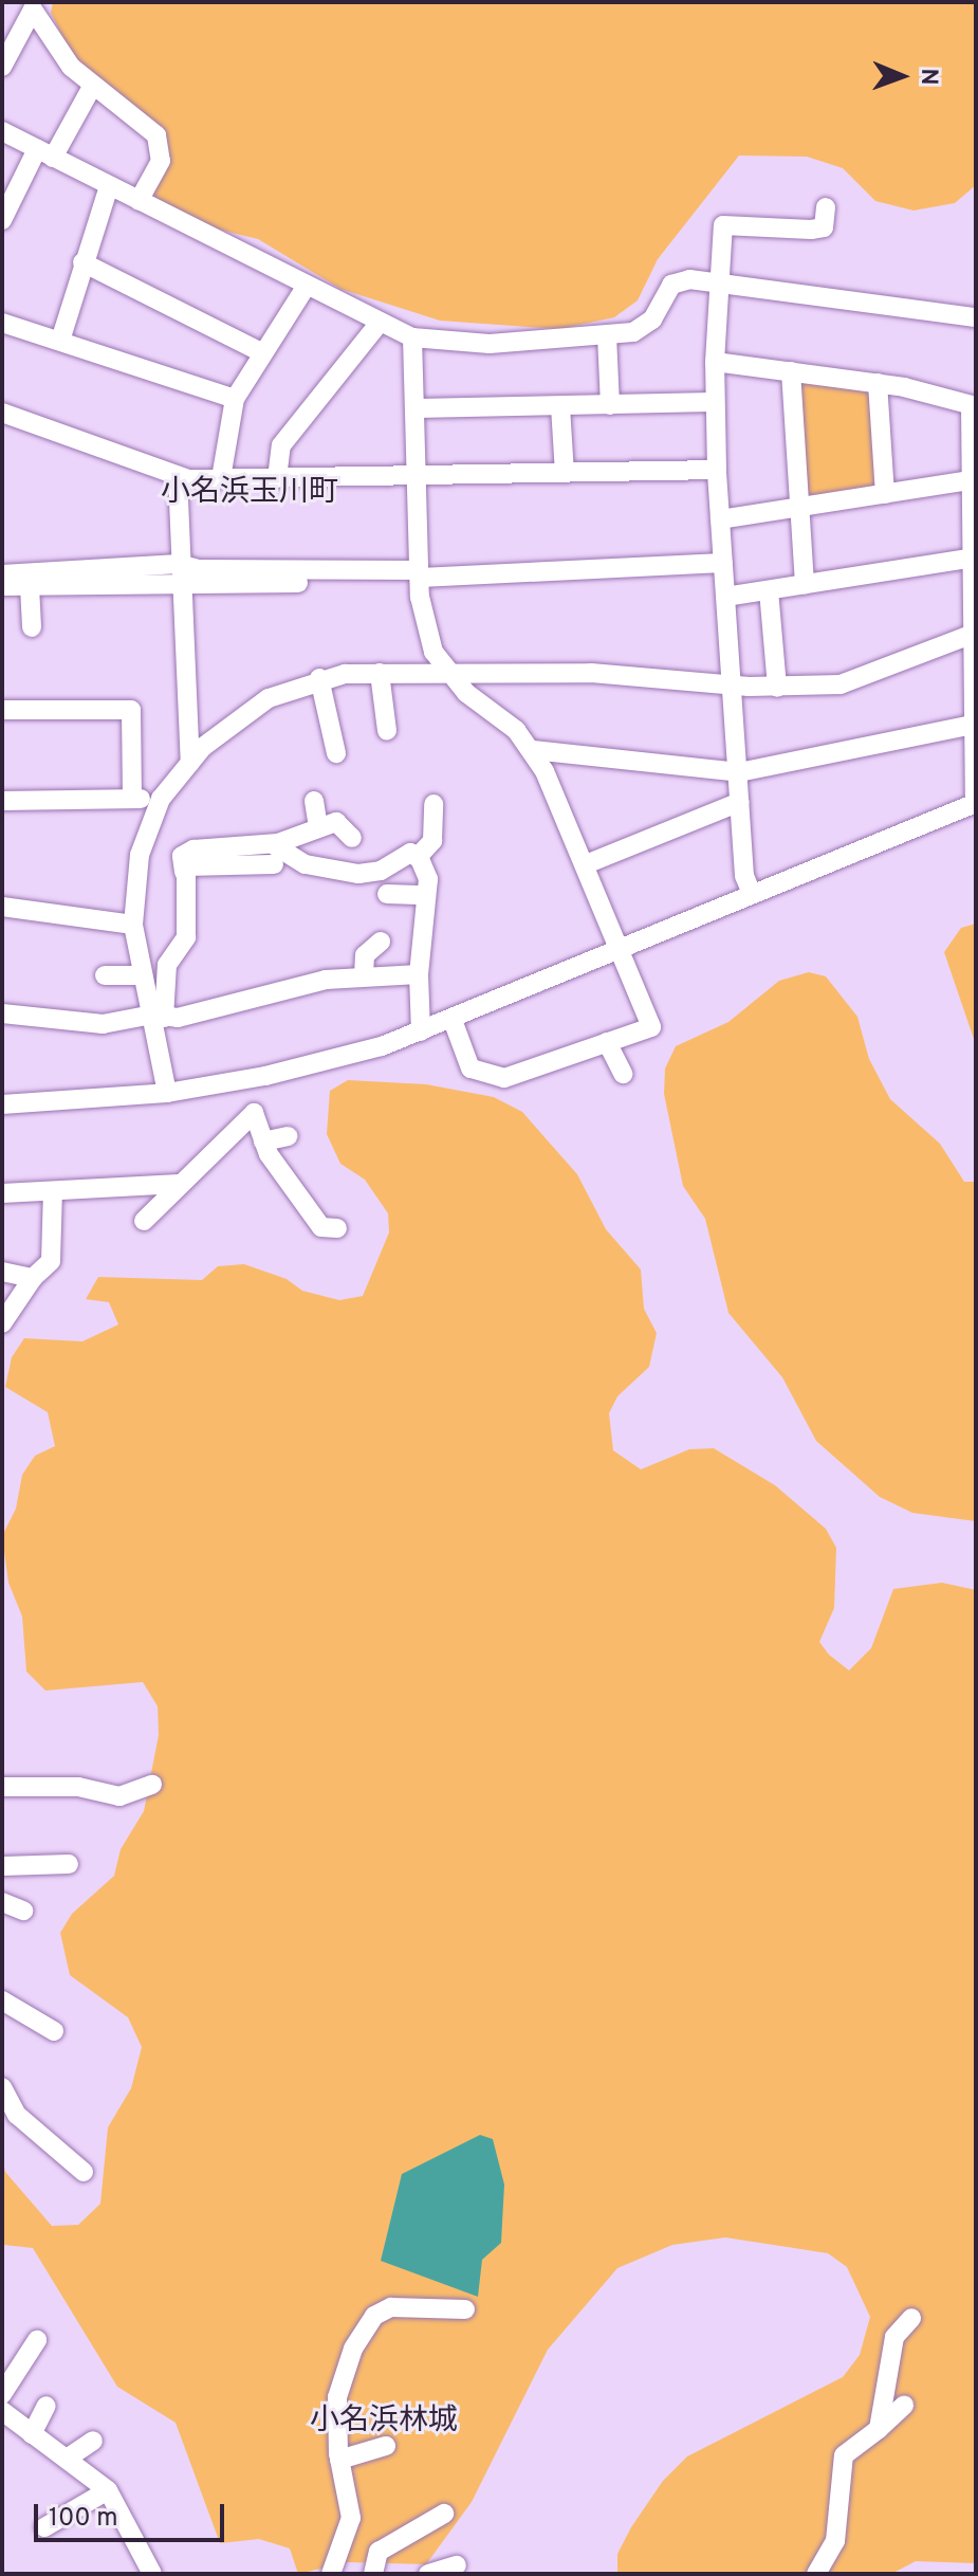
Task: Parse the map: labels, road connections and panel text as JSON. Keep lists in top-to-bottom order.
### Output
{
  "districts": ["小名浜玉川町", "小名浜林城"],
  "scale_bar": "100 m",
  "north": "right"
}
